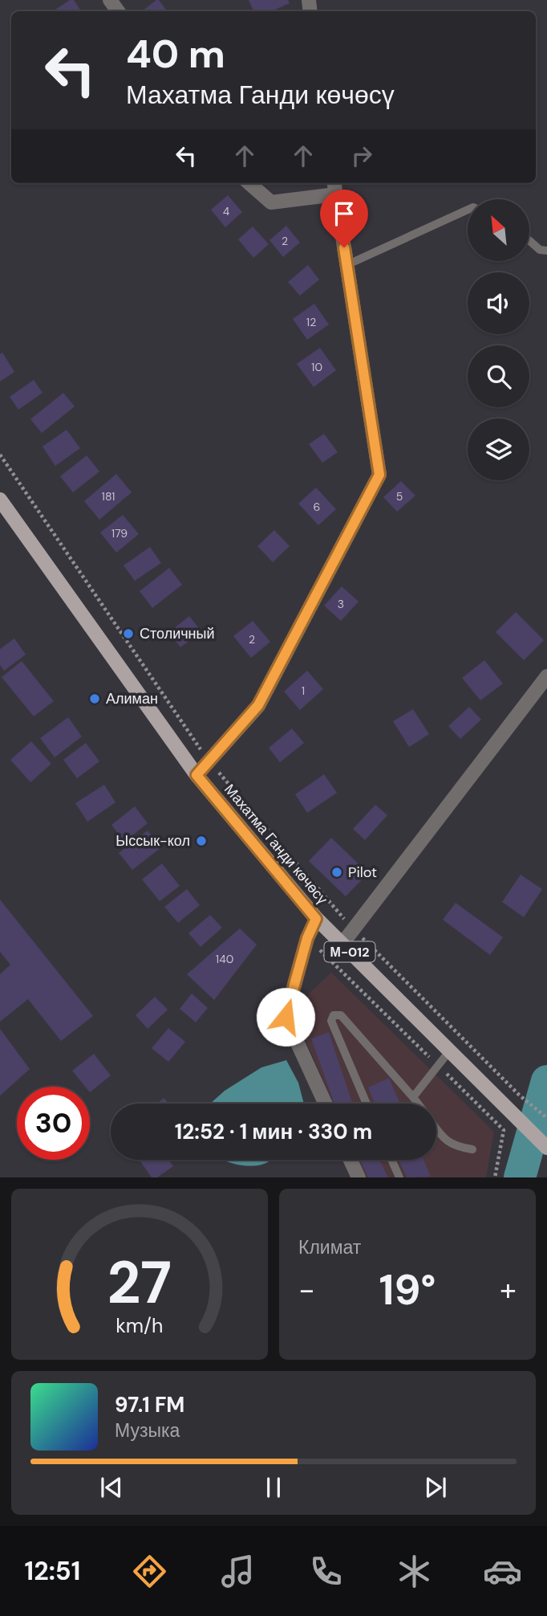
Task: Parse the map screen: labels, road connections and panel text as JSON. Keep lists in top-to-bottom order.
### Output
{
  "streets": {
    "main road": ["Махатма Ганди көчөсү", "М-012"]
  },
  "places": [
    "Столичный",
    "Алиман",
    "Ыссык-кол",
    "Pilot"
  ],
  "house_numbers": [
    "4",
    "2",
    "12",
    "10",
    "181",
    "5",
    "6",
    "179",
    "3",
    "2",
    "1",
    "140"
  ],
  "north": "top left",
  "page": {
    "turn": ["40 m", "Махатма Ганди көчөсү"],
    "limit": "30",
    "trip": "12:52 · 1 мин · 330 m",
    "tile": "Климат",
    "heat": ["−", "19°", "+"],
    "song": ["97.1 FM", "Музыка"],
    "tabs": "12:51",
    "gauge": ["27", "km/h"]
  }
}
